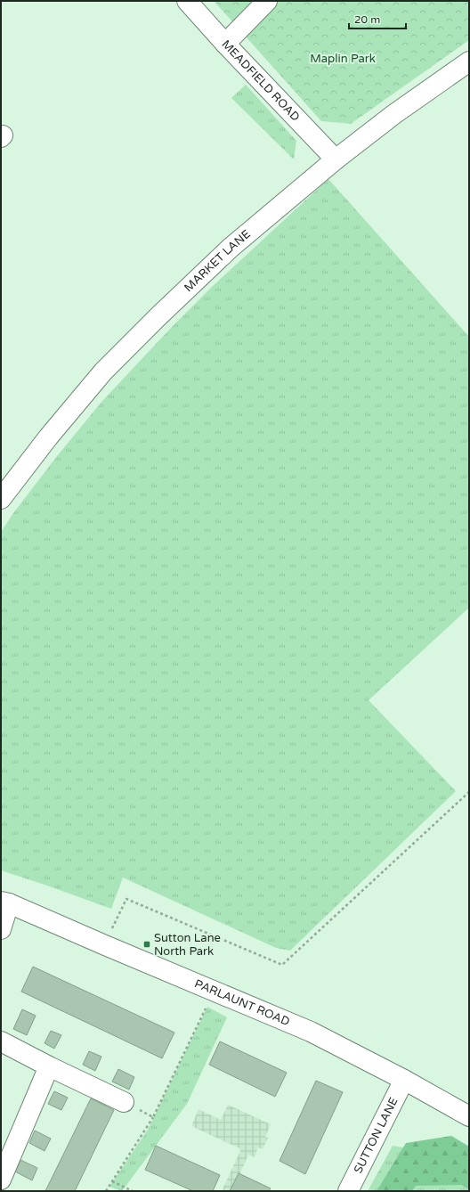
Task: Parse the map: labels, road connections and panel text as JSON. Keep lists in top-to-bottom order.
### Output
{
  "streets": {
    "street": [
      "MEADFIELD ROAD",
      "MARKET LANE",
      "PARLAUNT ROAD",
      "SUTTON LANE"
    ]
  },
  "crossings": [
    ["MEADFIELD ROAD", "MARKET LANE"],
    ["PARLAUNT ROAD", "SUTTON LANE"]
  ],
  "parks": ["Maplin Park"],
  "places": {
    "transit": ["Sutton Lane North Park"]
  },
  "scale_bar": "20 m"
}
